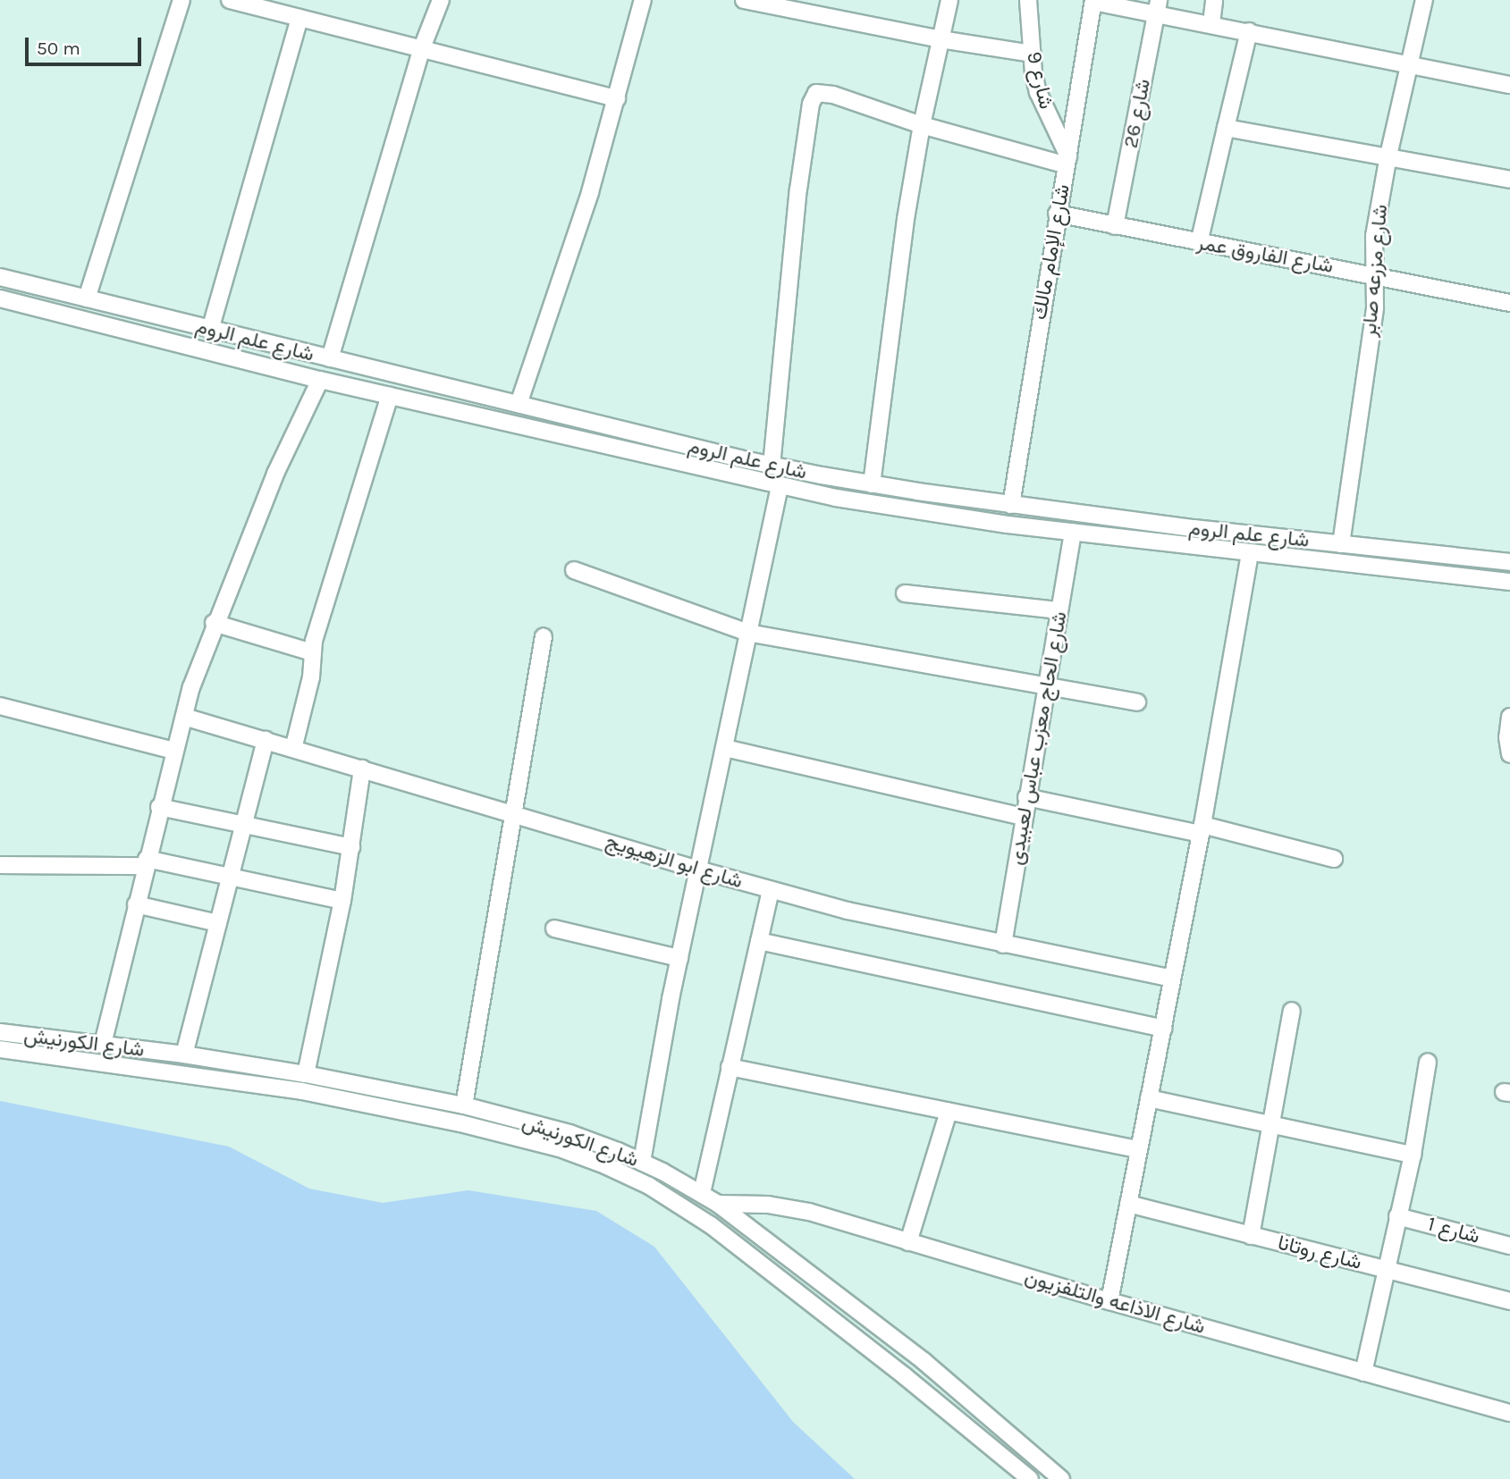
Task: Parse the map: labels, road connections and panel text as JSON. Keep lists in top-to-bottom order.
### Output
{
  "streets": {
    "street": [
      "شارع 9",
      "شارع 26",
      "شارع الإمام مالك",
      "شارع الفاروق عمر",
      "شارع مزرعه صابر",
      "شارع علم الروم",
      "شارع الحاج معزب عباس لعبيدى",
      "شارع ابو الزهيويج",
      "شارع الكورنيش",
      "شارع 1",
      "شارع روتانا",
      "شارع الاذاعه والتلفزيون"
    ]
  },
  "crossings": [
    ["شارع 9", "شارع الإمام مالك"],
    ["شارع 26", "شارع الفاروق عمر"],
    ["شارع الإمام مالك", "شارع الفاروق عمر"],
    ["شارع الإمام مالك", "شارع علم الروم"],
    ["شارع الفاروق عمر", "شارع مزرعه صابر"],
    ["شارع مزرعه صابر", "شارع علم الروم"],
    ["شارع علم الروم", "شارع الحاج معزب عباس لعبيدى"],
    ["شارع الحاج معزب عباس لعبيدى", "شارع ابو الزهيويج"],
    ["شارع الكورنيش", "شارع الاذاعه والتلفزيون"]
  ],
  "scale_bar": "50 m"
}
